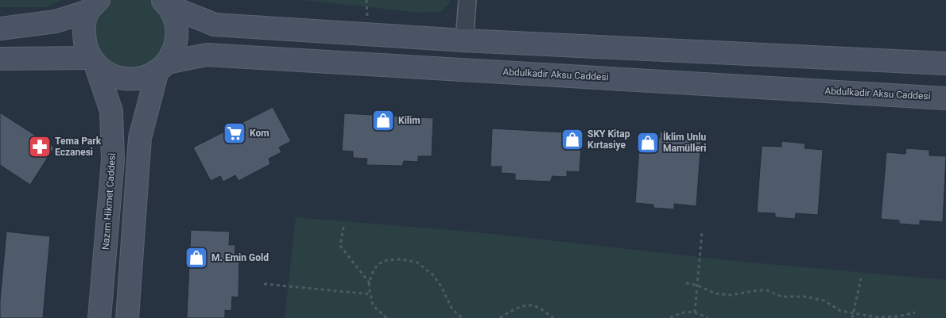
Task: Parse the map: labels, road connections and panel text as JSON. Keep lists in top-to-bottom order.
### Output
{
  "streets": {
    "main road": ["Abdulkadir Aksu Caddesi", "Nazım Hikmet Caddesi"]
  },
  "crossings": [
    ["Abdulkadir Aksu Caddesi", "Nazım Hikmet Caddesi"]
  ],
  "places": {
    "shop": [
      "Kilim",
      "SKY Kitap Kırtasiye",
      "İklim Unlu Mamülleri",
      "M. Emin Gold"
    ],
    "supermarket": ["Kom"],
    "pharmacy": ["Tema Park Eczanesi"]
  }
}
